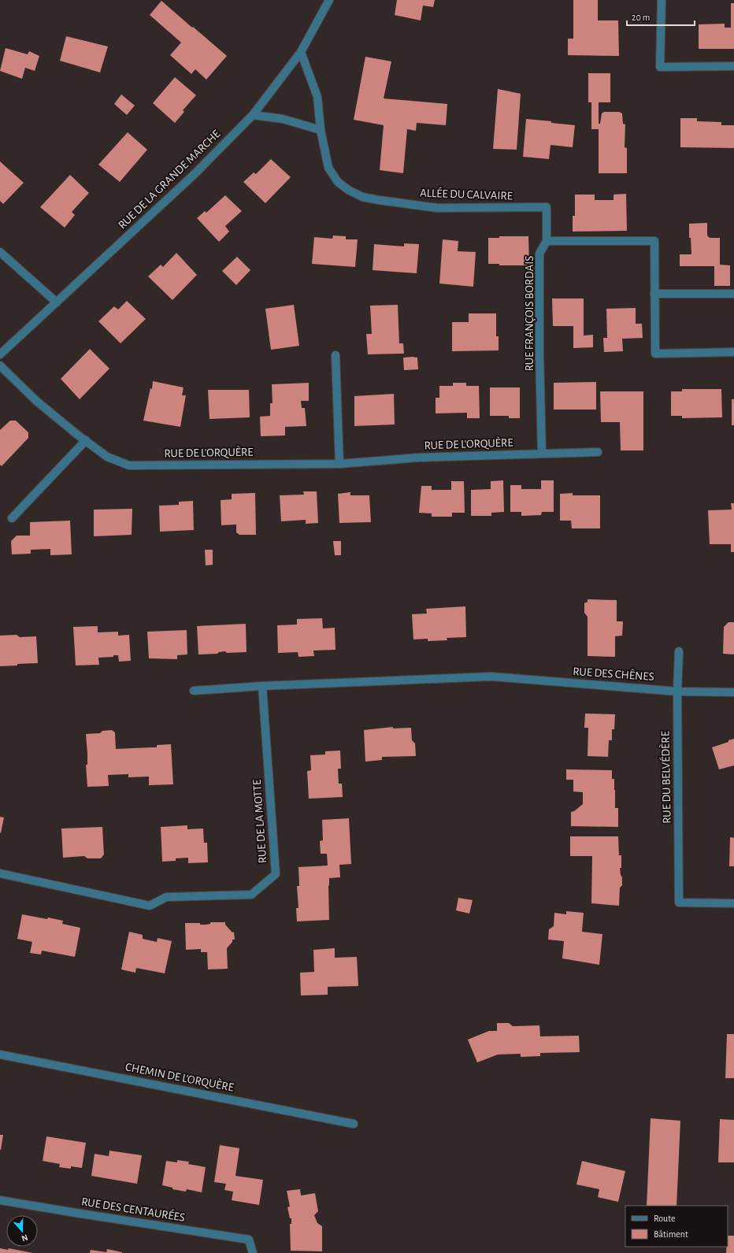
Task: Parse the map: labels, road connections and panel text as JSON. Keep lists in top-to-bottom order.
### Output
{
  "streets": {
    "street": [
      "RUE DE LA GRANDE MARCHE",
      "ALLÉE DU CALVAIRE",
      "RUE FRANÇOIS BORDAIS",
      "RUE DE L'ORQUÈRE",
      "RUE DES CHÊNES",
      "RUE DU BELVÉDÈRE",
      "RUE DE LA MOTTE",
      "CHEMIN DE L'ORQUÈRE",
      "RUE DES CENTAURÉES"
    ]
  },
  "crossings": [
    ["RUE DE LA GRANDE MARCHE", "ALLÉE DU CALVAIRE"],
    ["ALLÉE DU CALVAIRE", "RUE FRANÇOIS BORDAIS"],
    ["RUE FRANÇOIS BORDAIS", "RUE DE L'ORQUÈRE"],
    ["RUE DES CHÊNES", "RUE DU BELVÉDÈRE"],
    ["RUE DES CHÊNES", "RUE DE LA MOTTE"]
  ],
  "legend": ["Route", "Bâtiment"],
  "scale_bar": "20 m",
  "north": "bottom"
}
